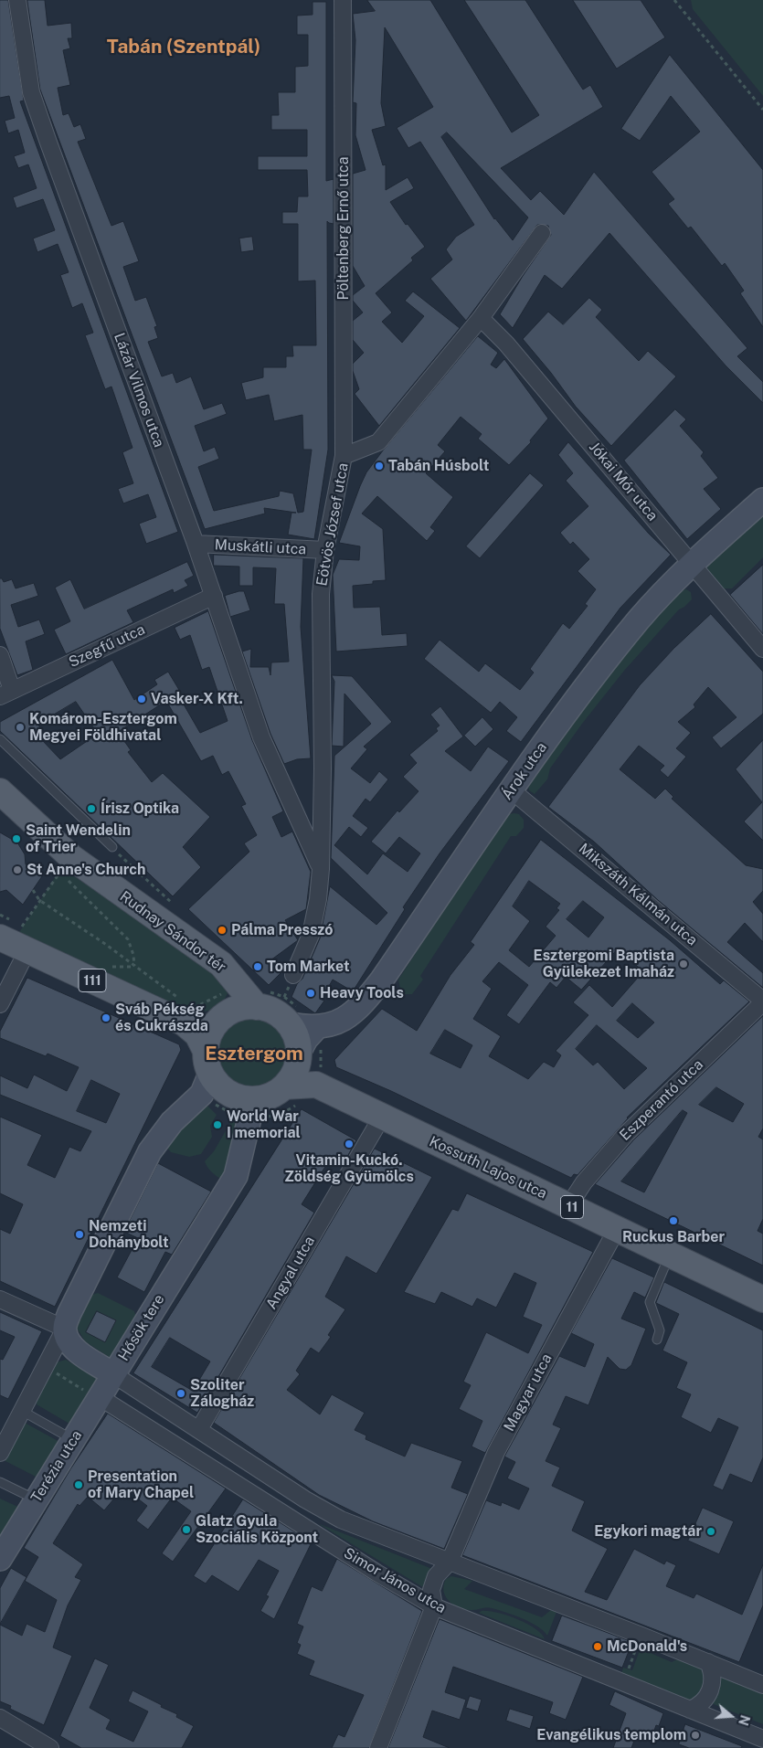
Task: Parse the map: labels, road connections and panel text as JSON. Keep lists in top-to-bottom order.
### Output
{
  "streets": {
    "main road": [
      "Árok utca",
      "Rudnay Sándor tér",
      "111",
      "Kossuth Lajos utca",
      "11",
      "Hősök tere",
      "Terézia utca"
    ],
    "street": [
      "Pöltenberg Ernő utca",
      "Lázár Vilmos utca",
      "Jókai Mór utca",
      "Eötvös József utca",
      "Muskátli utca",
      "Szegfű utca",
      "Mikszáth Kálmán utca",
      "Eszperantó utca",
      "Angyal utca",
      "Magyar utca",
      "Simor János utca"
    ]
  },
  "crossings": [
    ["Pöltenberg Ernő utca", "Eötvös József utca"],
    ["Lázár Vilmos utca", "Eötvös József utca"],
    ["Lázár Vilmos utca", "Muskátli utca"],
    ["Lázár Vilmos utca", "Szegfű utca"],
    ["Jókai Mór utca", "Eötvös József utca"],
    ["Jókai Mór utca", "Árok utca"],
    ["Eötvös József utca", "Muskátli utca"],
    ["Árok utca", "Mikszáth Kálmán utca"],
    ["Árok utca", "Rudnay Sándor tér"],
    ["Árok utca", "111"],
    ["Árok utca", "Kossuth Lajos utca"],
    ["Árok utca", "11"],
    ["Árok utca", "Hősök tere"],
    ["Mikszáth Kálmán utca", "Eszperantó utca"],
    ["Rudnay Sándor tér", "111"],
    ["Rudnay Sándor tér", "Kossuth Lajos utca"],
    ["Rudnay Sándor tér", "11"],
    ["Rudnay Sándor tér", "Hősök tere"],
    ["111", "Kossuth Lajos utca"],
    ["111", "11"],
    ["111", "Hősök tere"],
    ["Eszperantó utca", "Kossuth Lajos utca"],
    ["Kossuth Lajos utca", "11"],
    ["Kossuth Lajos utca", "Angyal utca"],
    ["Kossuth Lajos utca", "Hősök tere"],
    ["Kossuth Lajos utca", "Magyar utca"],
    ["11", "Hősök tere"],
    ["Angyal utca", "Simor János utca"],
    ["Hősök tere", "Terézia utca"],
    ["Hősök tere", "Simor János utca"],
    ["Magyar utca", "Simor János utca"],
    ["Terézia utca", "Simor János utca"]
  ],
  "districts": ["Tabán (Szentpál)", "Esztergom"],
  "places": [
    "Tabán Húsbolt",
    "Vasker-X Kft.",
    "Komárom-Esztergom Megyei Földhivatal",
    "Írisz Optika",
    "Saint Wendelin of Trier",
    "St Anne's Church",
    "Pálma Presszó",
    "Esztergomi Baptista Gyülekezet Imaház",
    "Tom Market",
    "Heavy Tools",
    "Sváb Pékség és Cukrászda",
    "World War I memorial",
    "Vitamin-Kuckó. Zöldség Gyümölcs",
    "Ruckus Barber",
    "Nemzeti Dohánybolt",
    "Szoliter Zálogház",
    "Presentation of Mary Chapel",
    "Glatz Gyula Szociális Központ",
    "Egykori magtár",
    "McDonald's",
    "Evangélikus templom"
  ],
  "north": "right"
}
